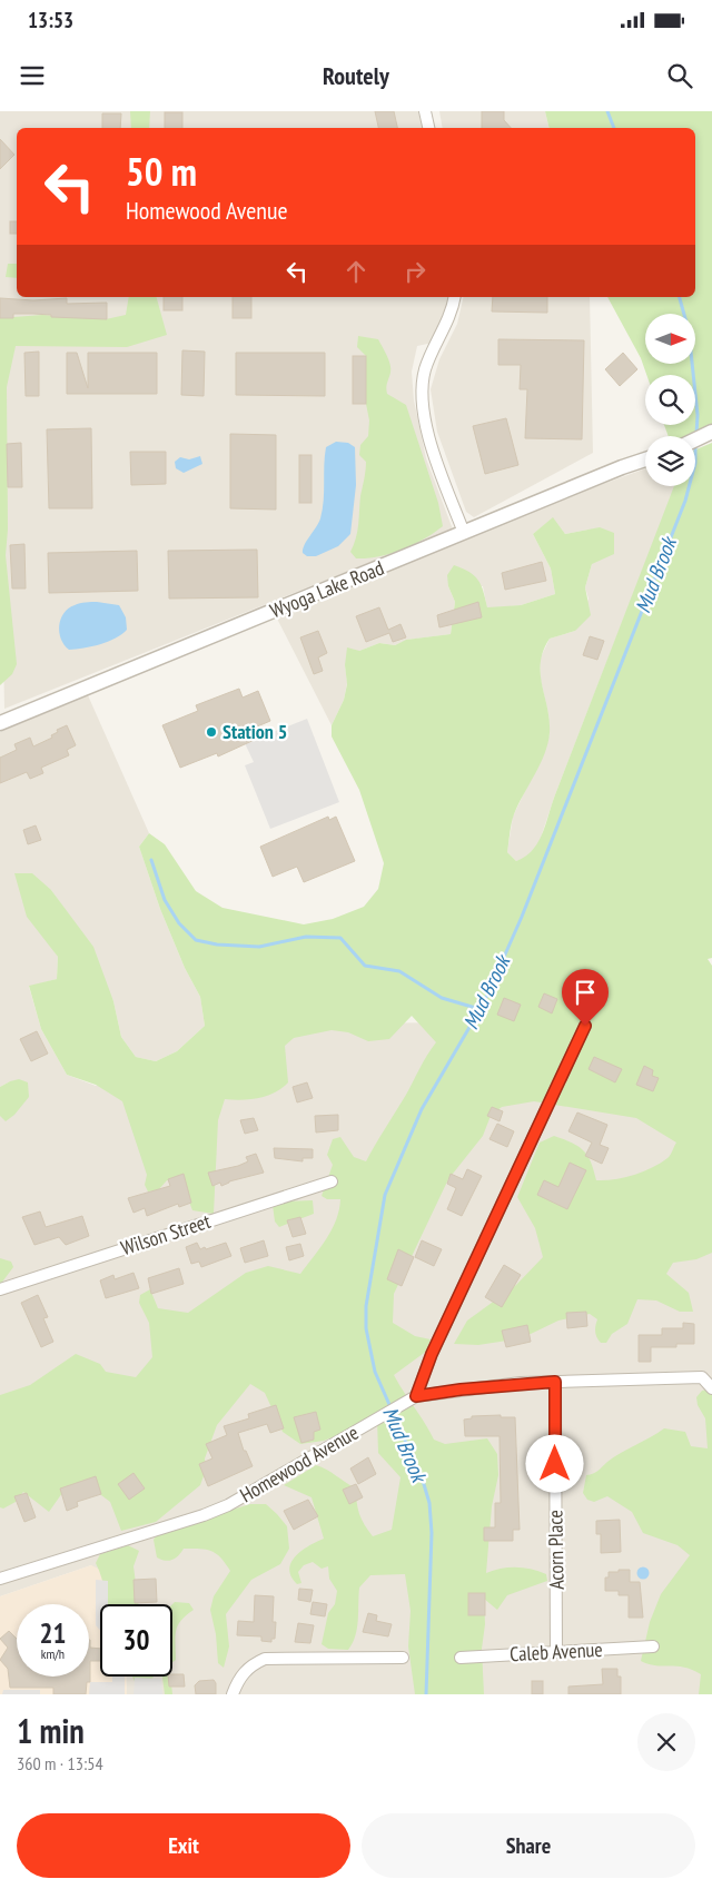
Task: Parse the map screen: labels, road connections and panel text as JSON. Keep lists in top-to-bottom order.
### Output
{
  "streets": {
    "street": [
      "Wyoga Lake Road",
      "Wilson Street",
      "Homewood Avenue",
      "Acorn Place",
      "Caleb Avenue"
    ]
  },
  "crossings": [
    ["Homewood Avenue", "Acorn Place"],
    ["Acorn Place", "Caleb Avenue"]
  ],
  "water": ["Mud Brook"],
  "places": ["Station 5"],
  "north": "right",
  "page": {
    "status": "13:53",
    "header": "Routely",
    "turn": ["50 m", "Homewood Avenue"],
    "speed": "21 km/h",
    "limit": "30",
    "heading": ["1 min", "360 m · 13:54"],
    "buttons": ["Exit", "Share"]
  }
}
